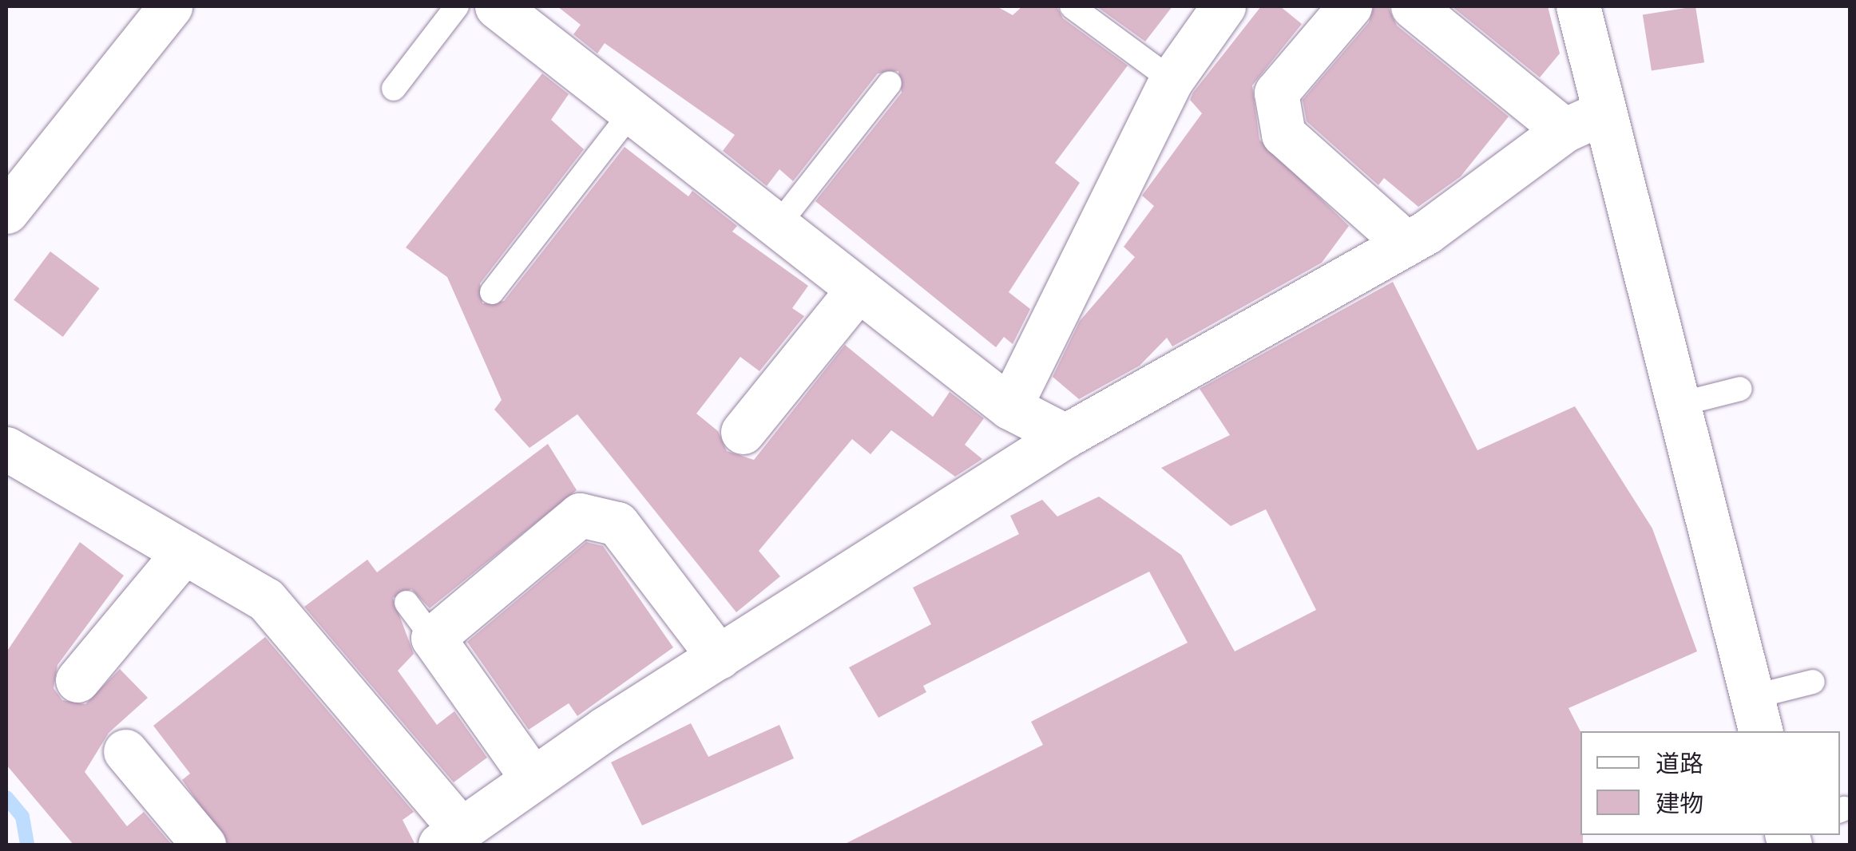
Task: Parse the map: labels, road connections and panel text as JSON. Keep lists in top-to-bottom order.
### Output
{
  "legend": ["道路", "建物"]
}
